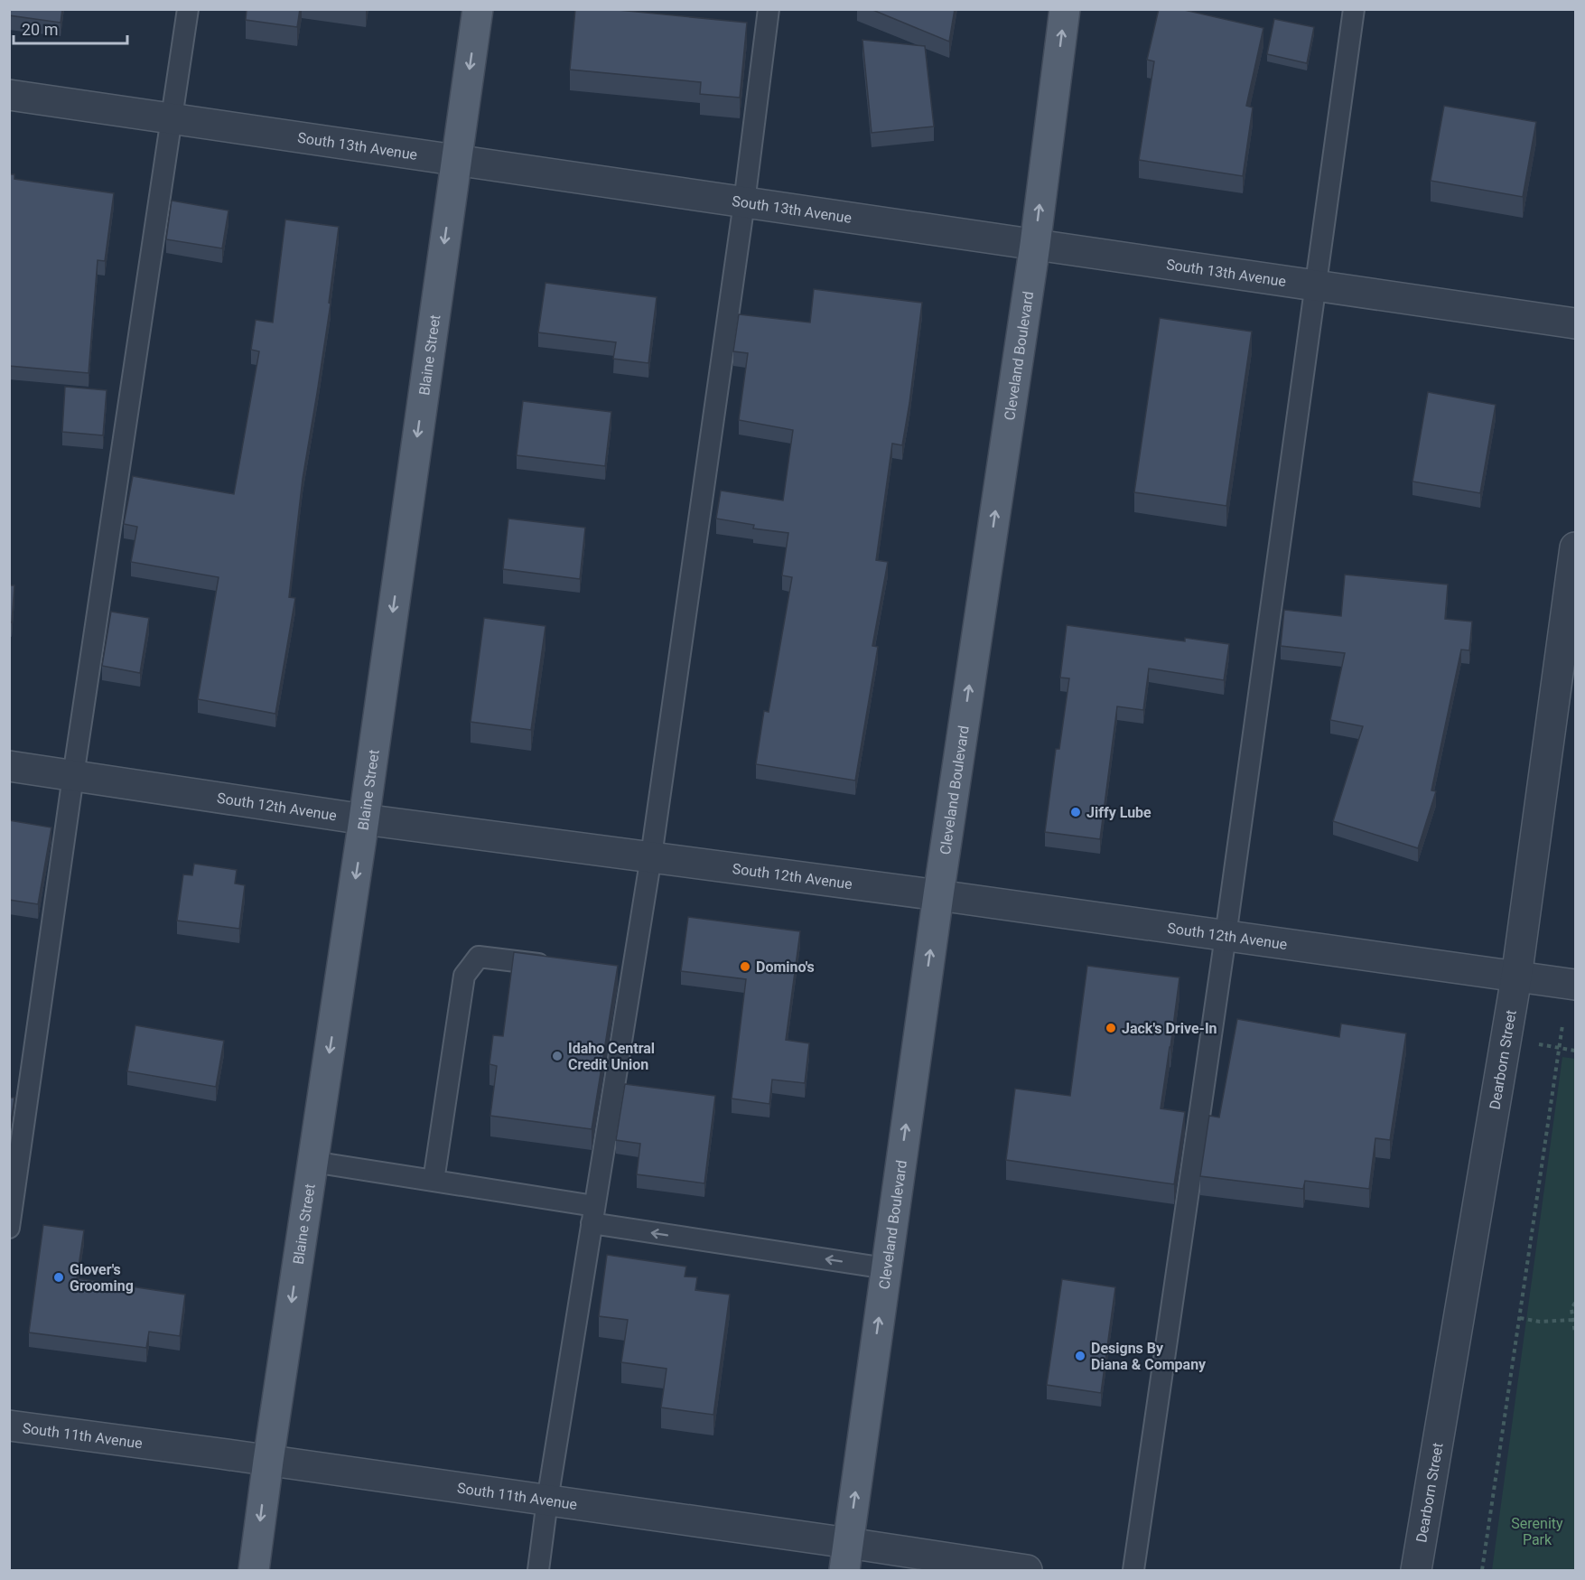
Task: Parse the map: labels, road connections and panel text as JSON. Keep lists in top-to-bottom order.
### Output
{
  "streets": {
    "main road": ["Blaine Street", "Cleveland Boulevard"],
    "street": [
      "South 13th Avenue",
      "South 12th Avenue",
      "Dearborn Street",
      "South 11th Avenue"
    ]
  },
  "crossings": [
    ["South 13th Avenue", "Blaine Street"],
    ["South 13th Avenue", "Cleveland Boulevard"],
    ["Blaine Street", "South 12th Avenue"],
    ["Blaine Street", "South 11th Avenue"],
    ["Cleveland Boulevard", "South 12th Avenue"],
    ["Cleveland Boulevard", "South 11th Avenue"],
    ["South 12th Avenue", "Dearborn Street"]
  ],
  "one_way": ["Blaine Street", "Cleveland Boulevard"],
  "parks": ["Serenity Park"],
  "places": [
    "Jiffy Lube",
    "Domino's",
    "Jack's Drive-In",
    "Idaho Central Credit Union",
    "Glover's Grooming",
    "Designs By Diana & Company"
  ],
  "scale_bar": "20 m"
}
